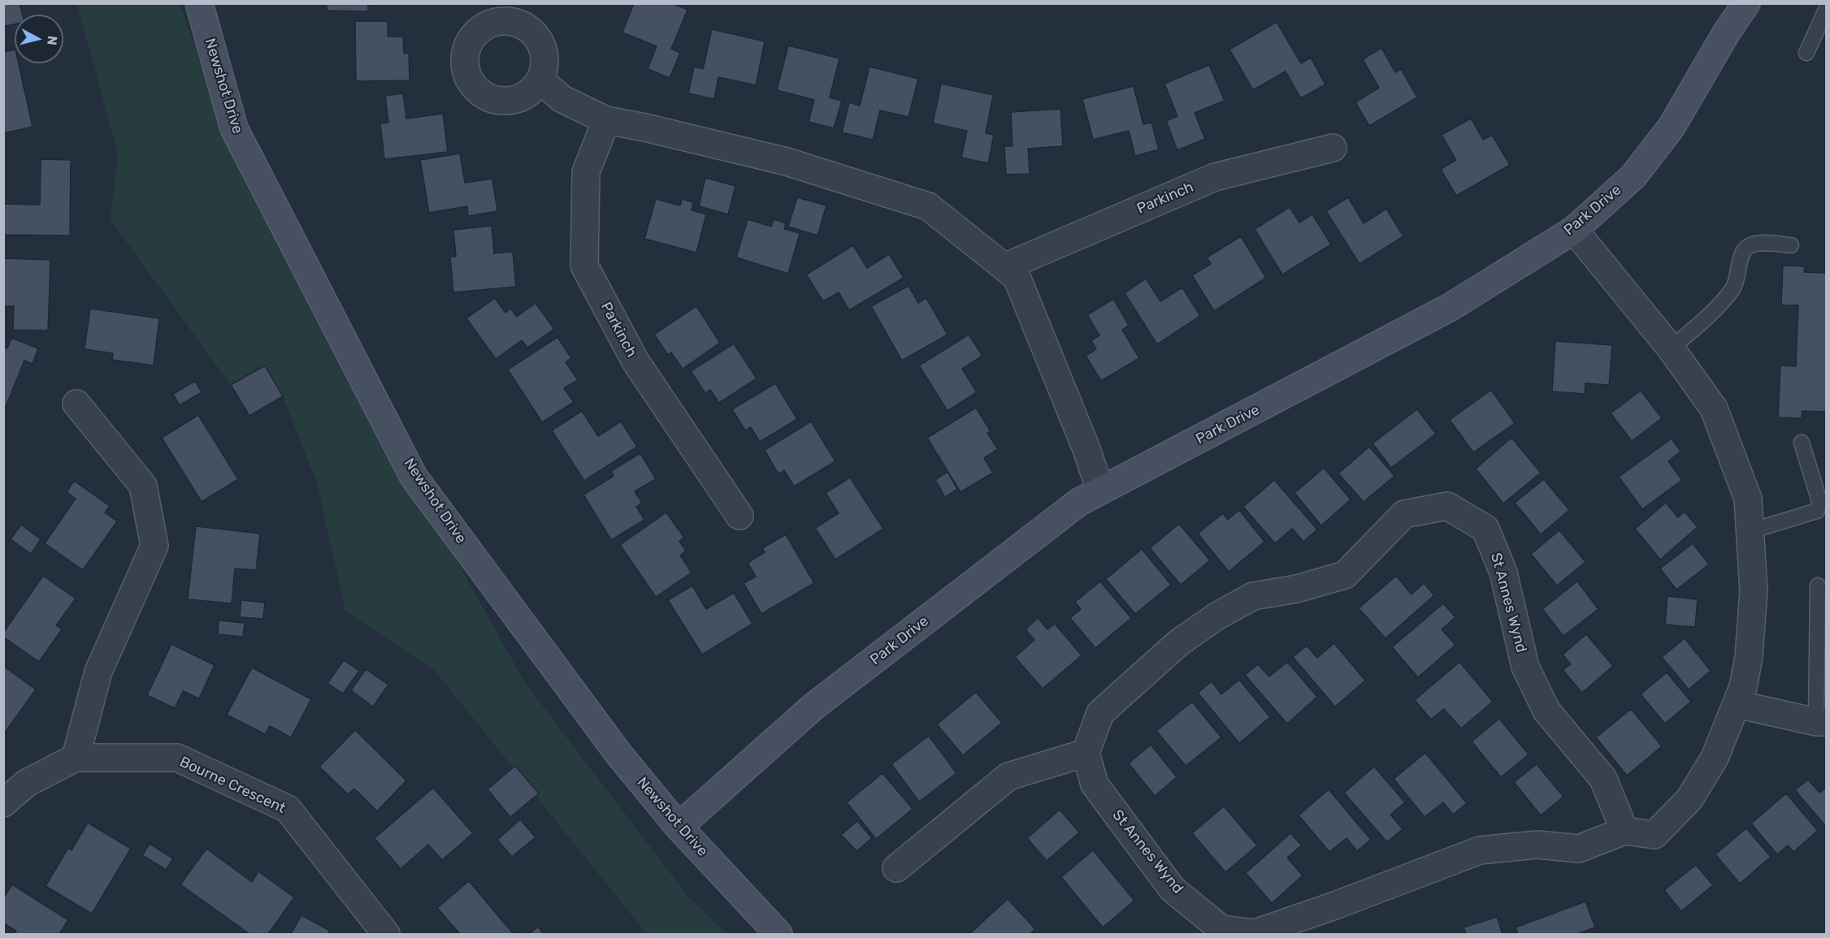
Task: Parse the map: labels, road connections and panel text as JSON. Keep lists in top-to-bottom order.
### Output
{
  "streets": {
    "street": [
      "Newshot Drive",
      "Parkinch",
      "Park Drive",
      "St Annes Wynd",
      "Bourne Crescent"
    ]
  },
  "crossings": [
    ["Newshot Drive", "Park Drive"],
    ["Park Drive", "St Annes Wynd"]
  ],
  "north": "right"
}
